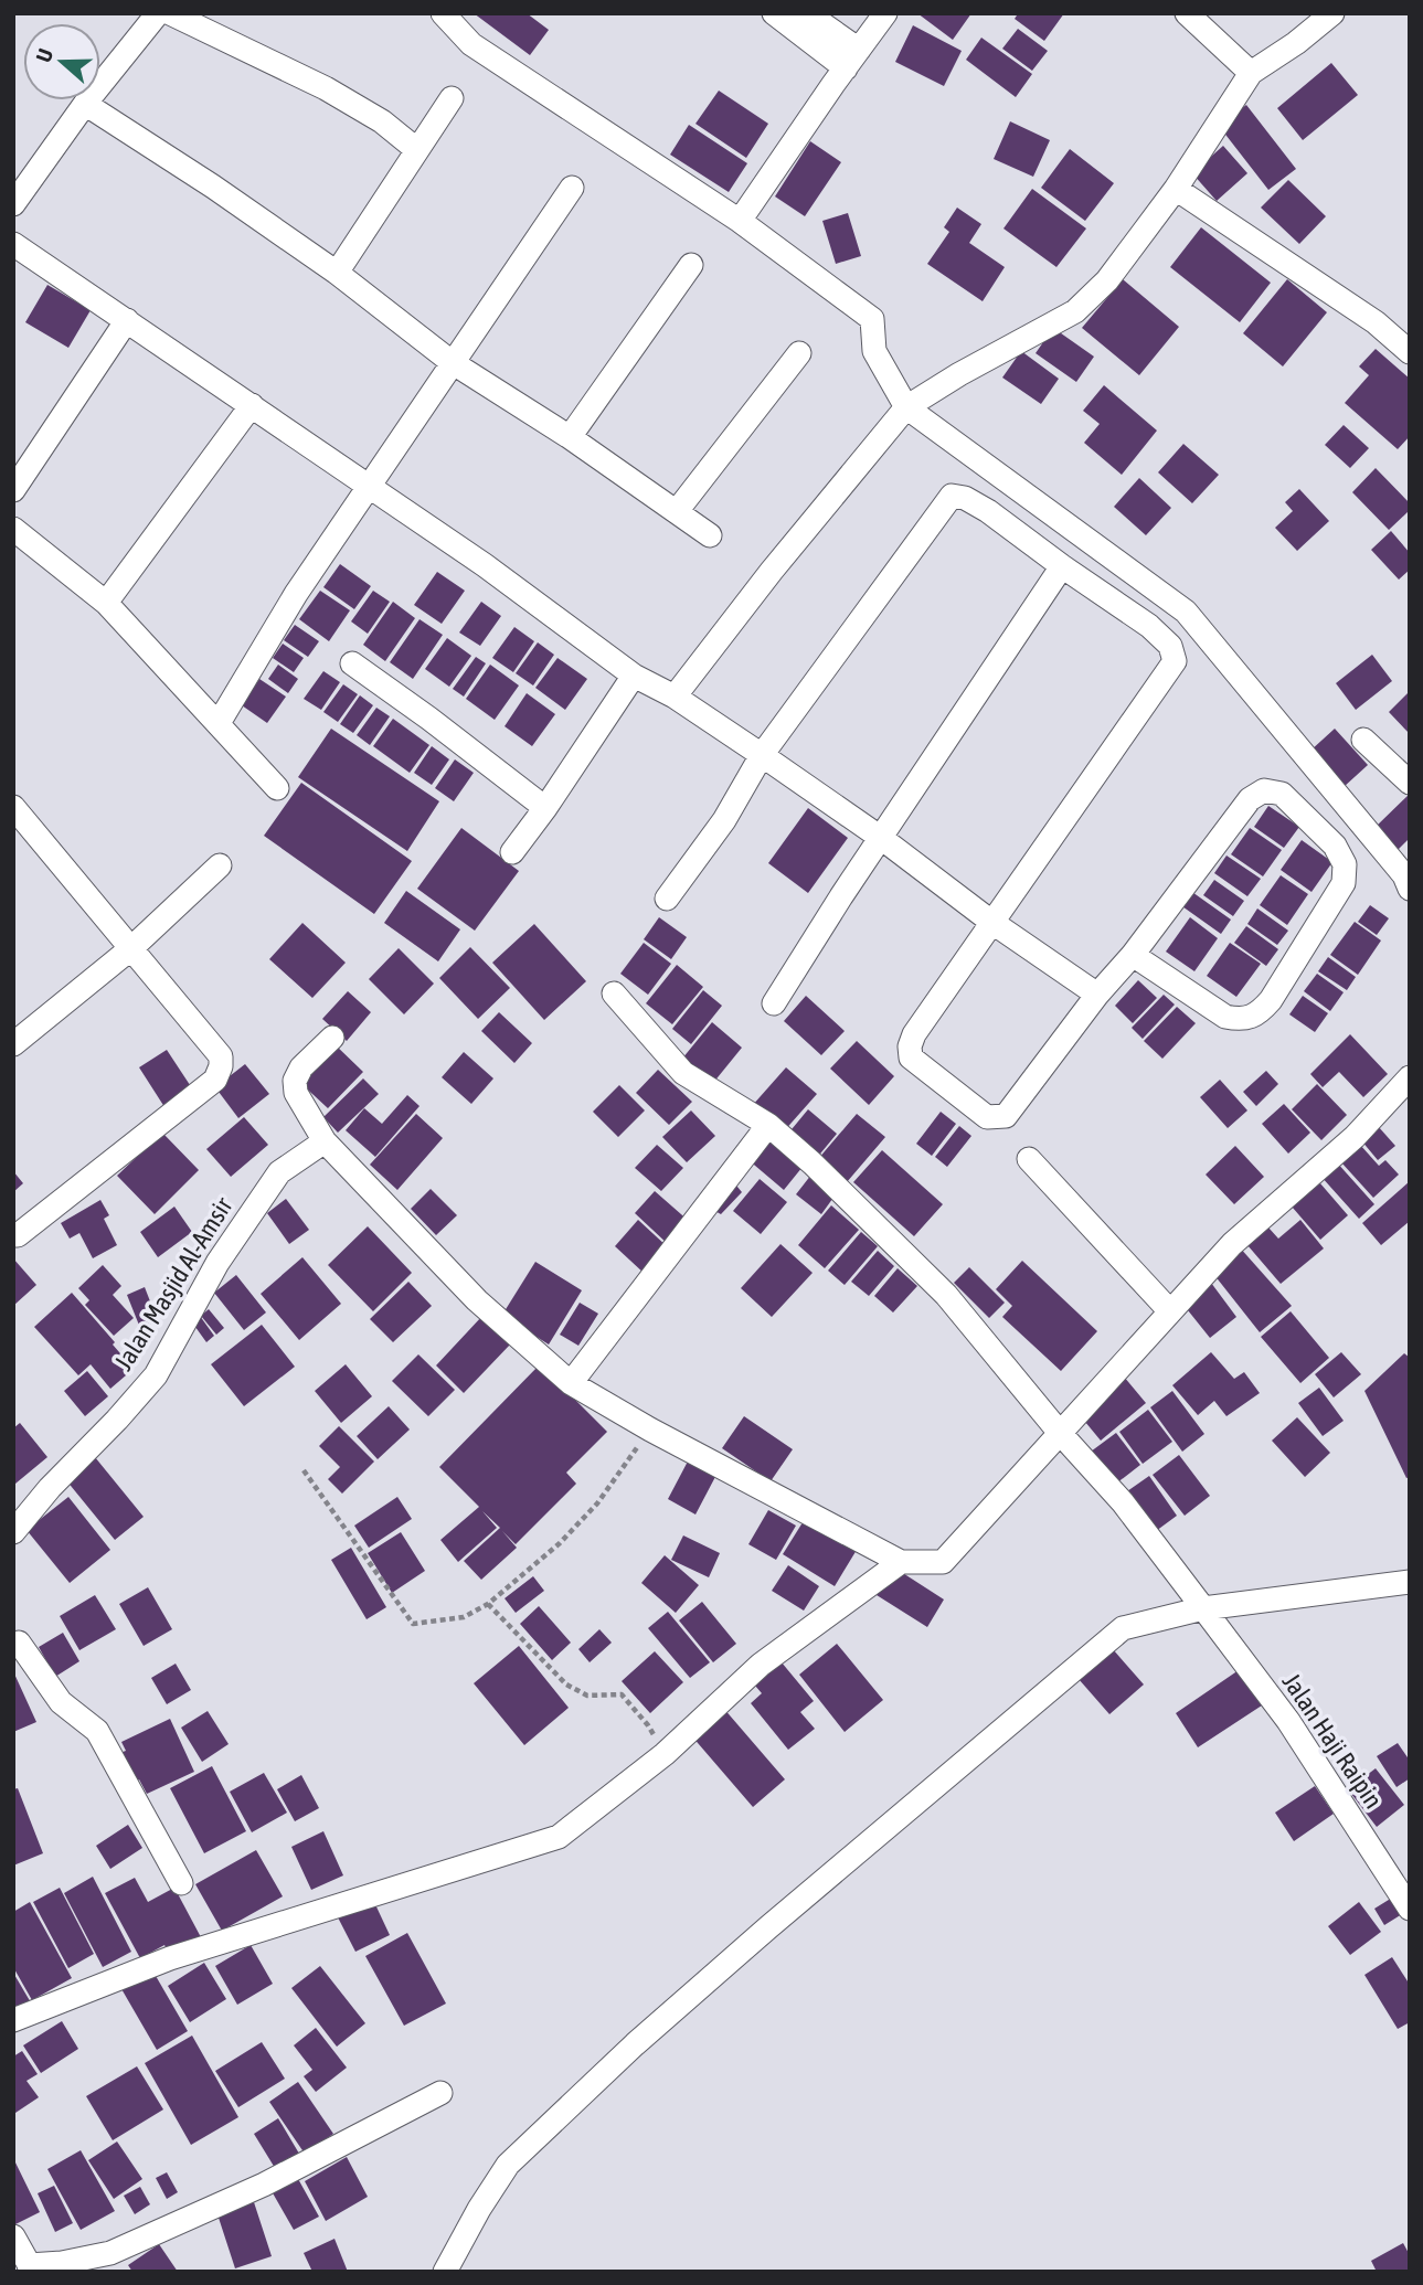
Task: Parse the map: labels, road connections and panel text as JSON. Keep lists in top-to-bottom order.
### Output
{
  "streets": {
    "street": ["Jalan Masjid Al-Amsir", "Jalan Haji Raipin"]
  },
  "north": "left"
}
